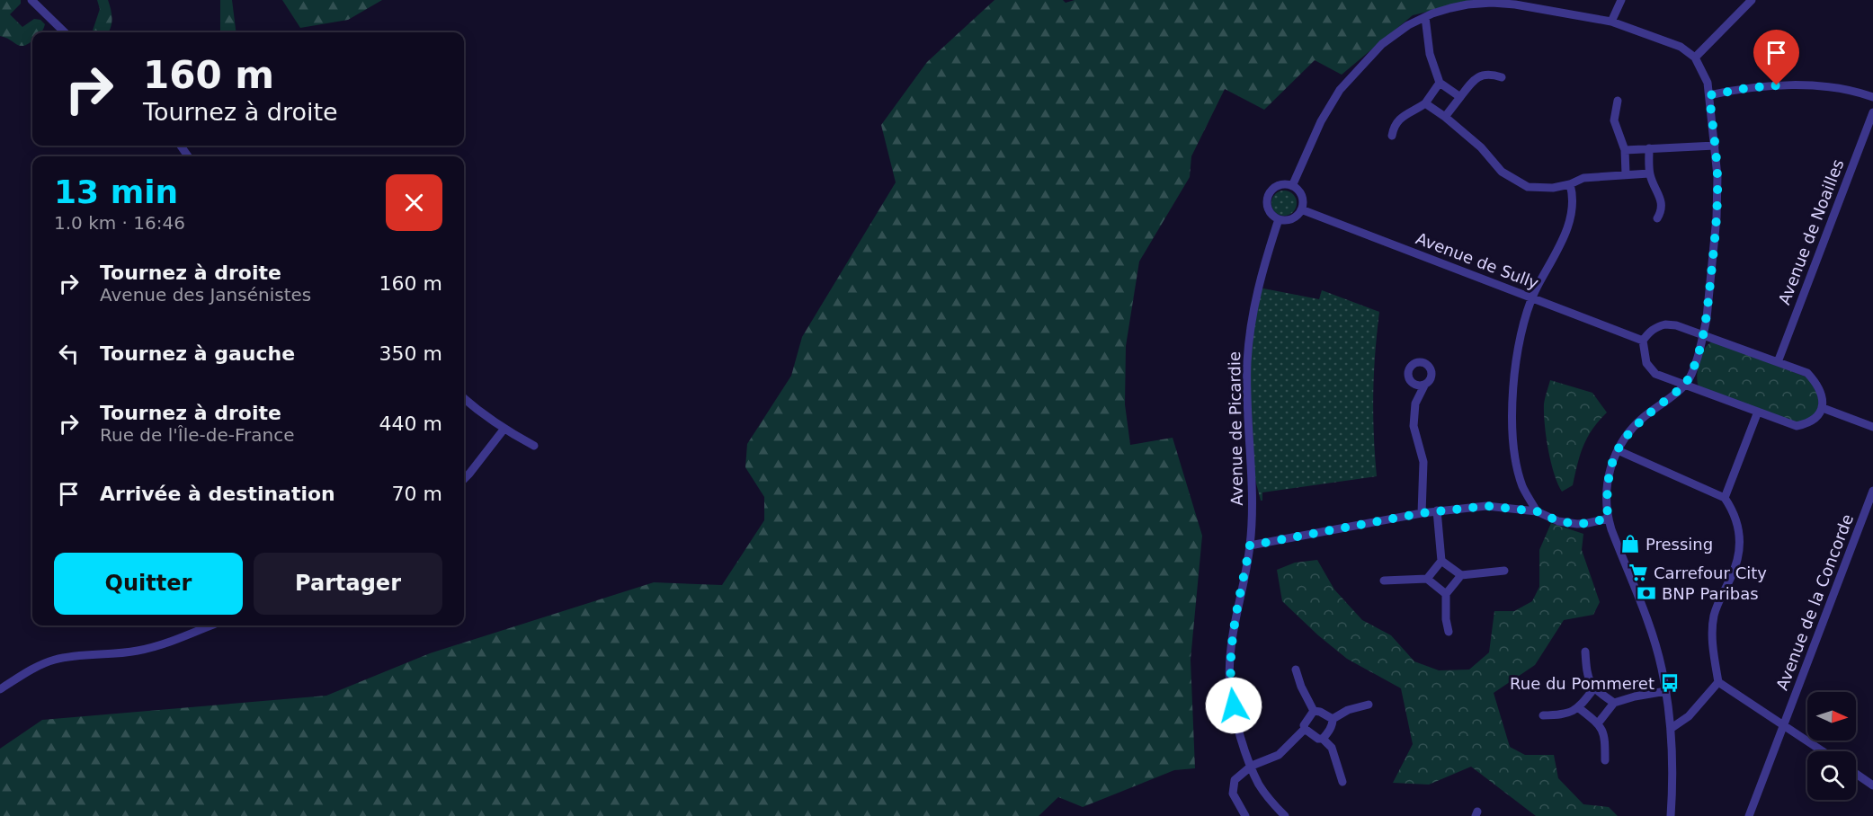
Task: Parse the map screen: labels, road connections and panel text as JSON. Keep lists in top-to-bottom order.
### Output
{
  "streets": {
    "street": [
      "Avenue de Noailles",
      "Avenue de Sully",
      "Avenue de Picardie",
      "Avenue de la Concorde"
    ]
  },
  "crossings": [
    ["Avenue de Sully", "Avenue de Picardie"]
  ],
  "places": {
    "shop": ["Pressing"],
    "supermarket": ["Carrefour City"],
    "bank": ["BNP Paribas"],
    "bus stop": ["Rue du Pommeret"]
  },
  "north": "right",
  "page": {
    "turn": ["160 m", "Tournez à droite"],
    "heading": ["13 min", "1.0 km · 16:46"],
    "list": [
      {
        "name": "Tournez à droite",
        "note": "Avenue des Jansénistes",
        "value": "160 m"
      },
      {
        "name": "Tournez à gauche",
        "value": "350 m"
      },
      {
        "name": "Tournez à droite",
        "note": "Rue de l'Île-de-France",
        "value": "440 m"
      },
      {
        "name": "Arrivée à destination",
        "value": "70 m"
      }
    ],
    "buttons": ["Quitter", "Partager"]
  }
}
